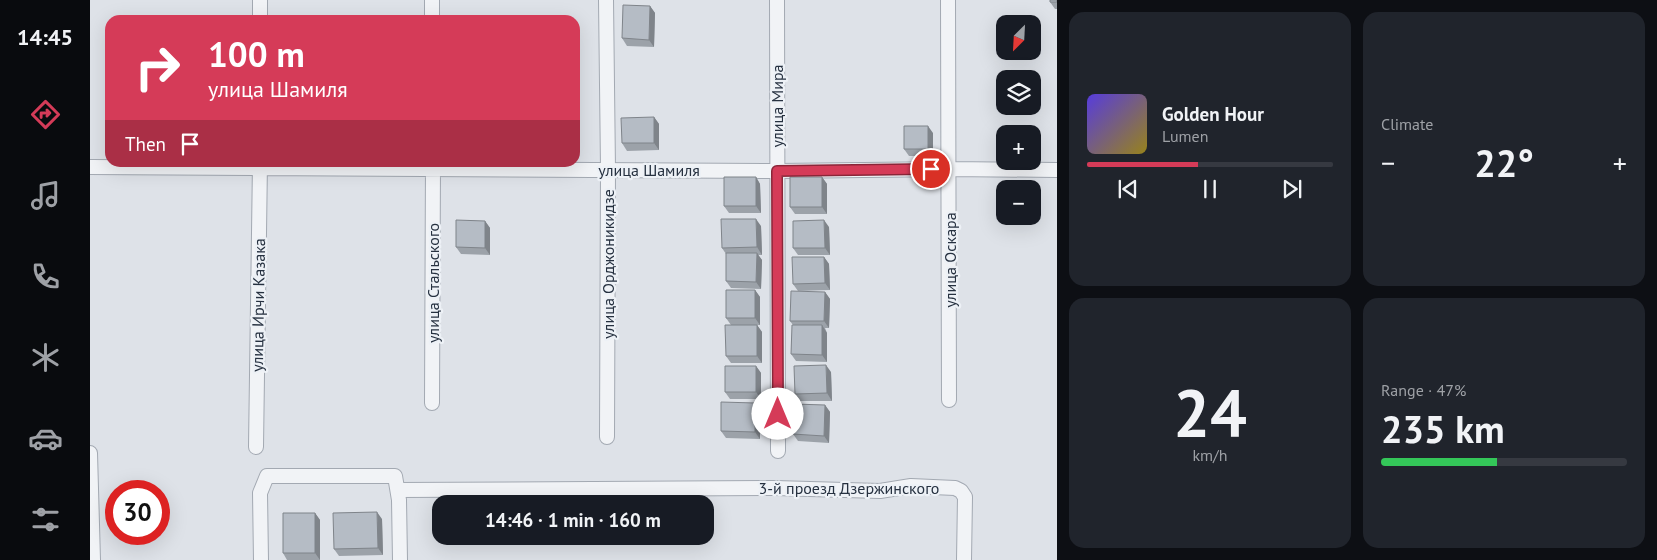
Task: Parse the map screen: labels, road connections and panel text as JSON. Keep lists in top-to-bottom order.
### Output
{
  "streets": {
    "street": [
      "улица Мира",
      "улица Шамиля",
      "улица Оскара",
      "улица Орджоникидзе",
      "улица Стальского",
      "улица Ирчи Казака",
      "3-й проезд Дзержинского"
    ]
  },
  "crossings": [
    ["улица Мира", "улица Шамиля"],
    ["улица Шамиля", "улица Оскара"],
    ["улица Шамиля", "улица Орджоникидзе"]
  ],
  "north": "bottom left",
  "page": {
    "tabs": "14:45",
    "tile": [
      "Climate",
      ["24", "km/h"],
      ["Range · 47%", "235 km"]
    ],
    "map_buttons": ["+", "−"],
    "turn": ["100 m", "улица Шамиля"],
    "song": ["Golden Hour", "Lumen"],
    "then": "Then",
    "heat": ["−", "22°", "+"],
    "limit": "30",
    "trip": "14:46 · 1 min · 160 m"
  }
}
